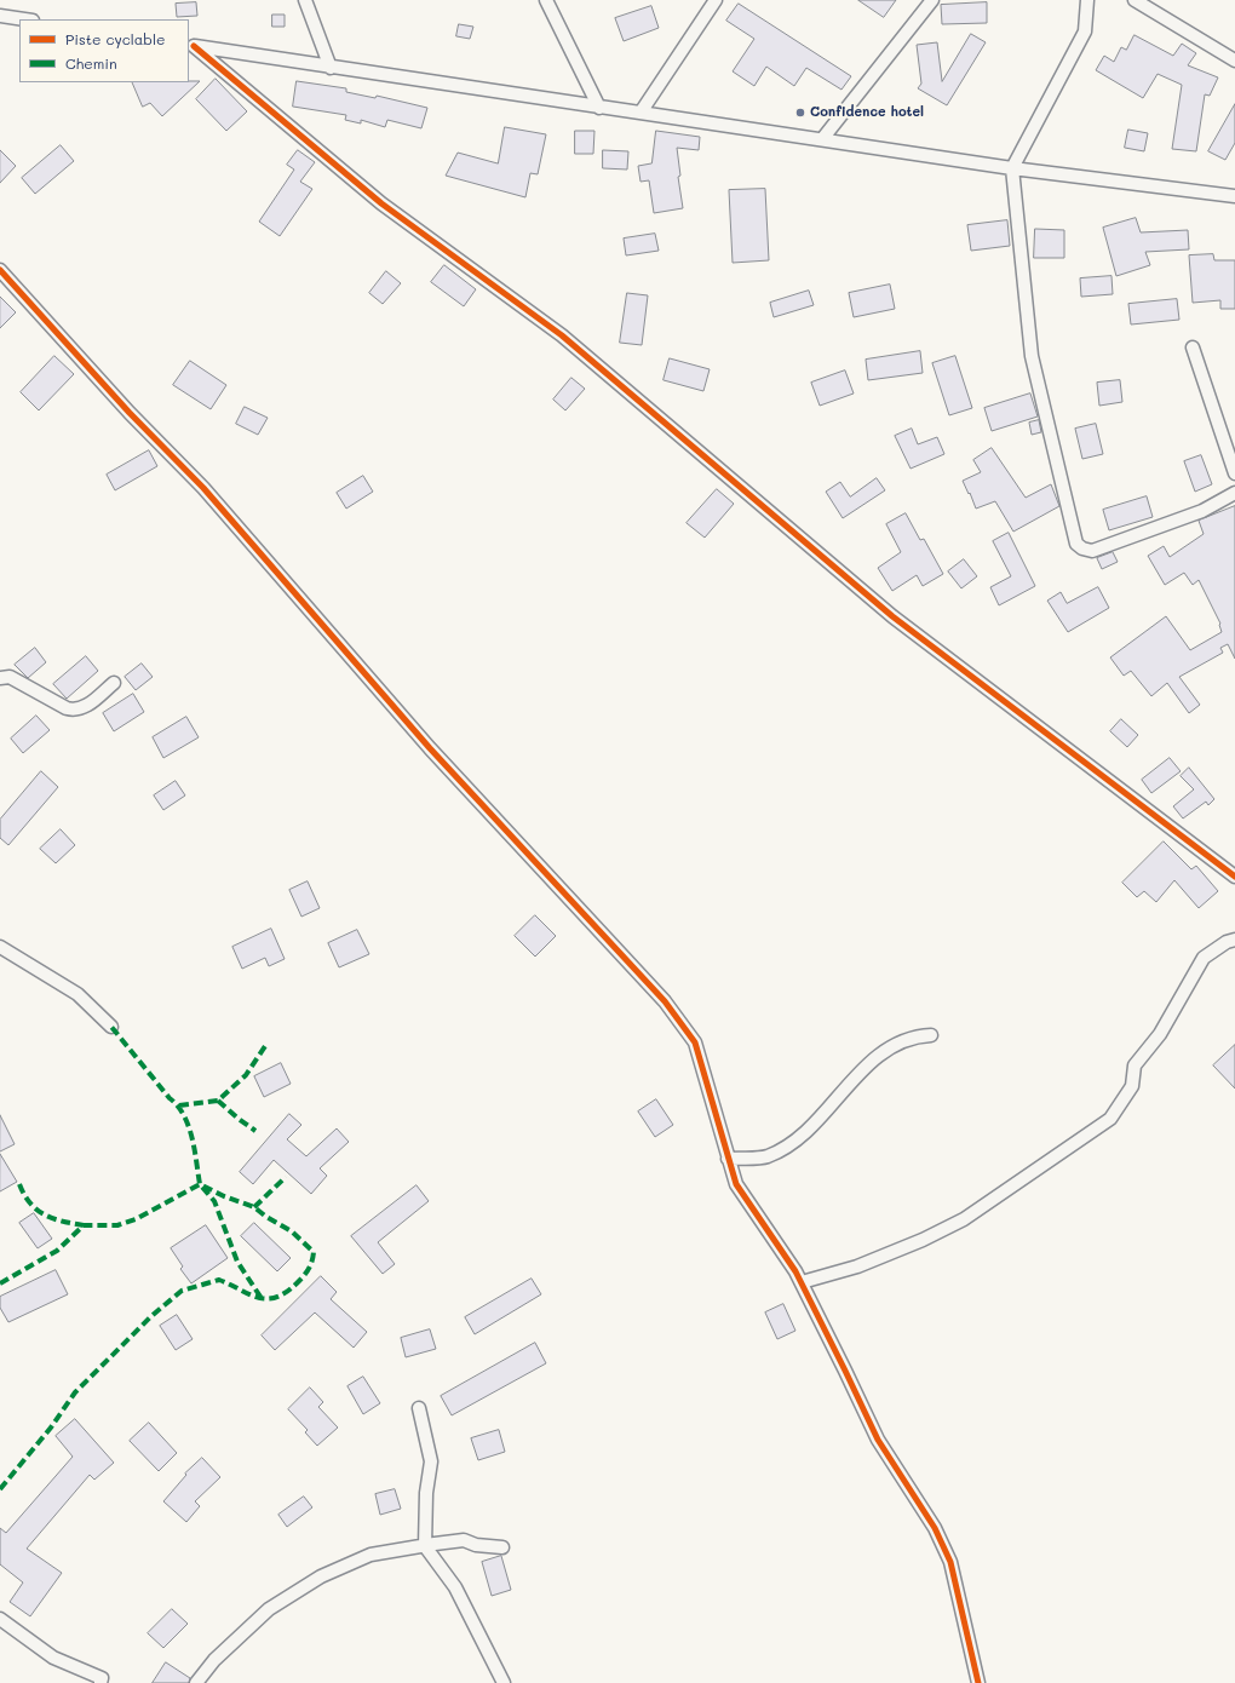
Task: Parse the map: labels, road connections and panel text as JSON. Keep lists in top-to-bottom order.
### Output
{
  "places": ["Confidence hotel"],
  "legend": ["Piste cyclable", "Chemin"]
}
